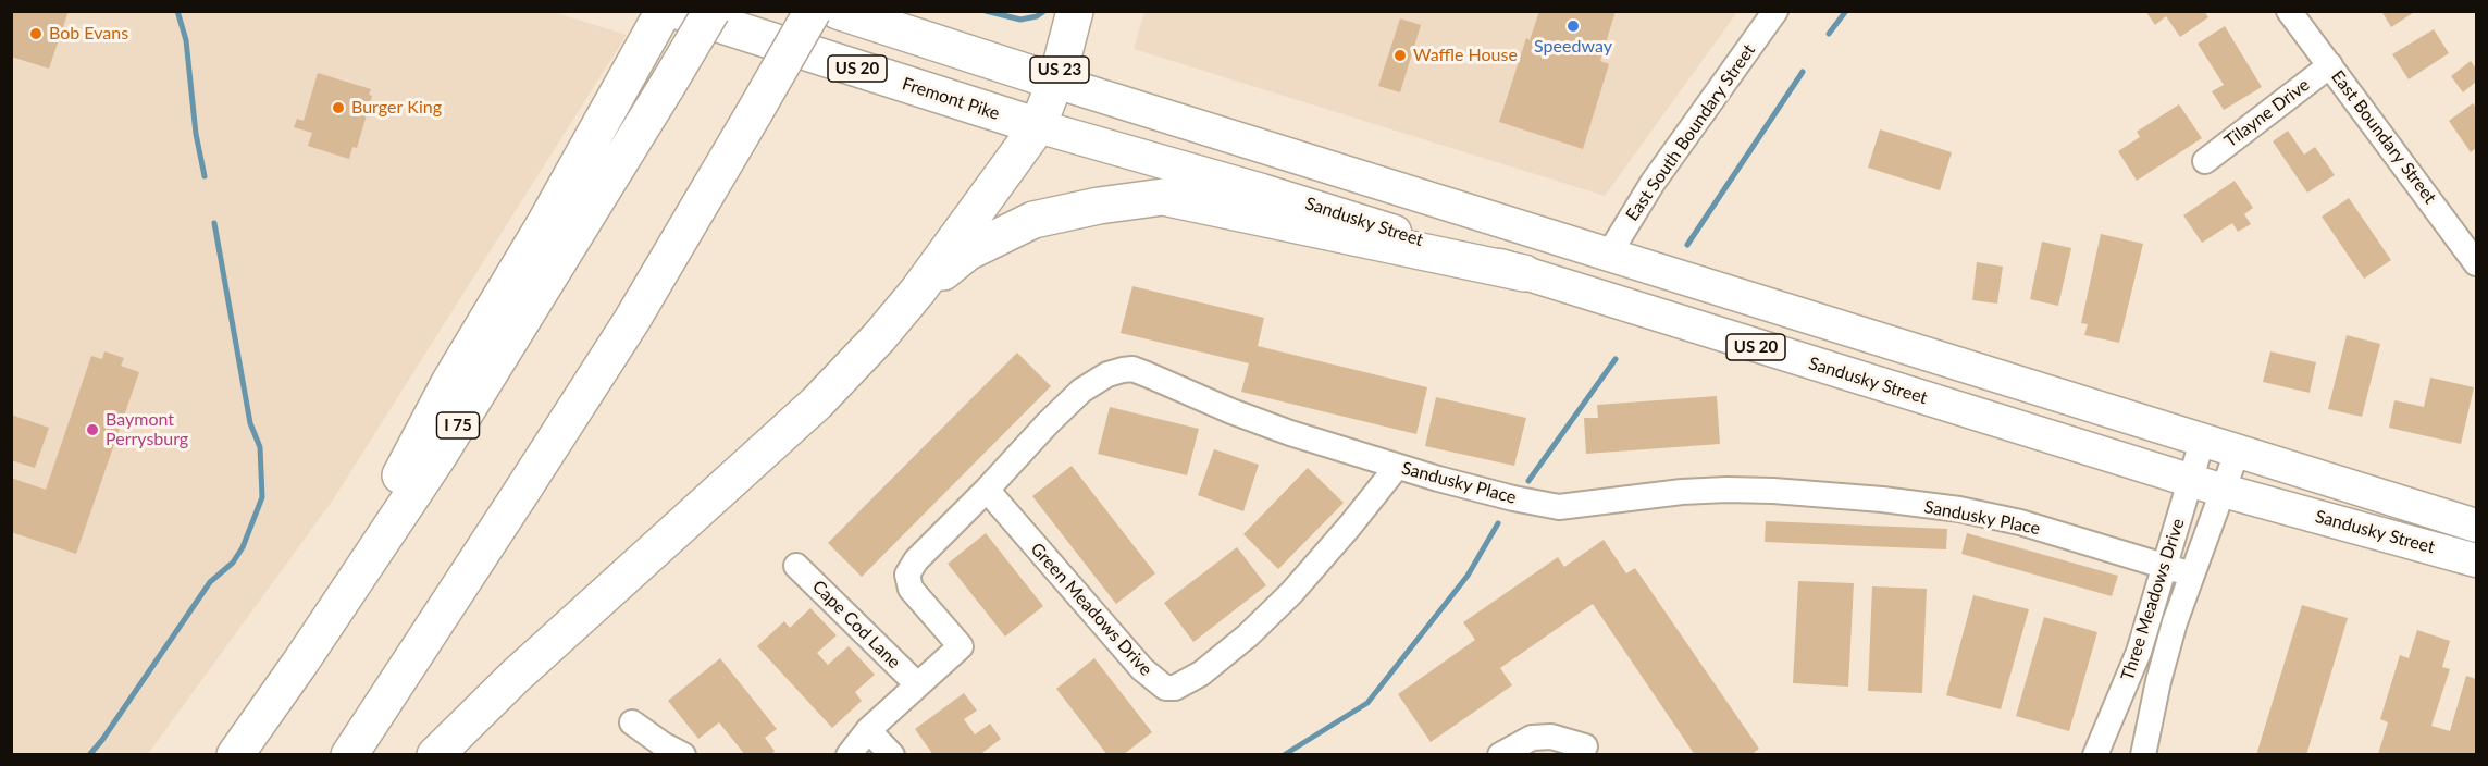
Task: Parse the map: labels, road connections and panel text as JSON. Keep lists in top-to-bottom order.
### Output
{
  "streets": {
    "highway": [
      "US 20",
      "US 23",
      "Fremont Pike",
      "I 75"
    ],
    "main road": ["Sandusky Street"],
    "street": [
      "Tilayne Drive",
      "East South Boundary Street",
      "East Boundary Street",
      "Sandusky Place",
      "Three Meadows Drive",
      "Green Meadows Drive",
      "Cape Cod Lane"
    ]
  },
  "crossings": [
    ["US 20", "US 23"],
    ["US 20", "Sandusky Street"],
    ["US 23", "Fremont Pike"],
    ["US 23", "Sandusky Street"],
    ["Fremont Pike", "Sandusky Street"],
    ["Tilayne Drive", "East Boundary Street"],
    ["East South Boundary Street", "Sandusky Street"],
    ["Sandusky Street", "Three Meadows Drive"],
    ["Sandusky Place", "Three Meadows Drive"],
    ["Sandusky Place", "Green Meadows Drive"],
    ["Sandusky Place", "Cape Cod Lane"]
  ],
  "places": [
    "Speedway",
    "Bob Evans",
    "Waffle House",
    "Burger King",
    "Baymont Perrysburg"
  ]
}
